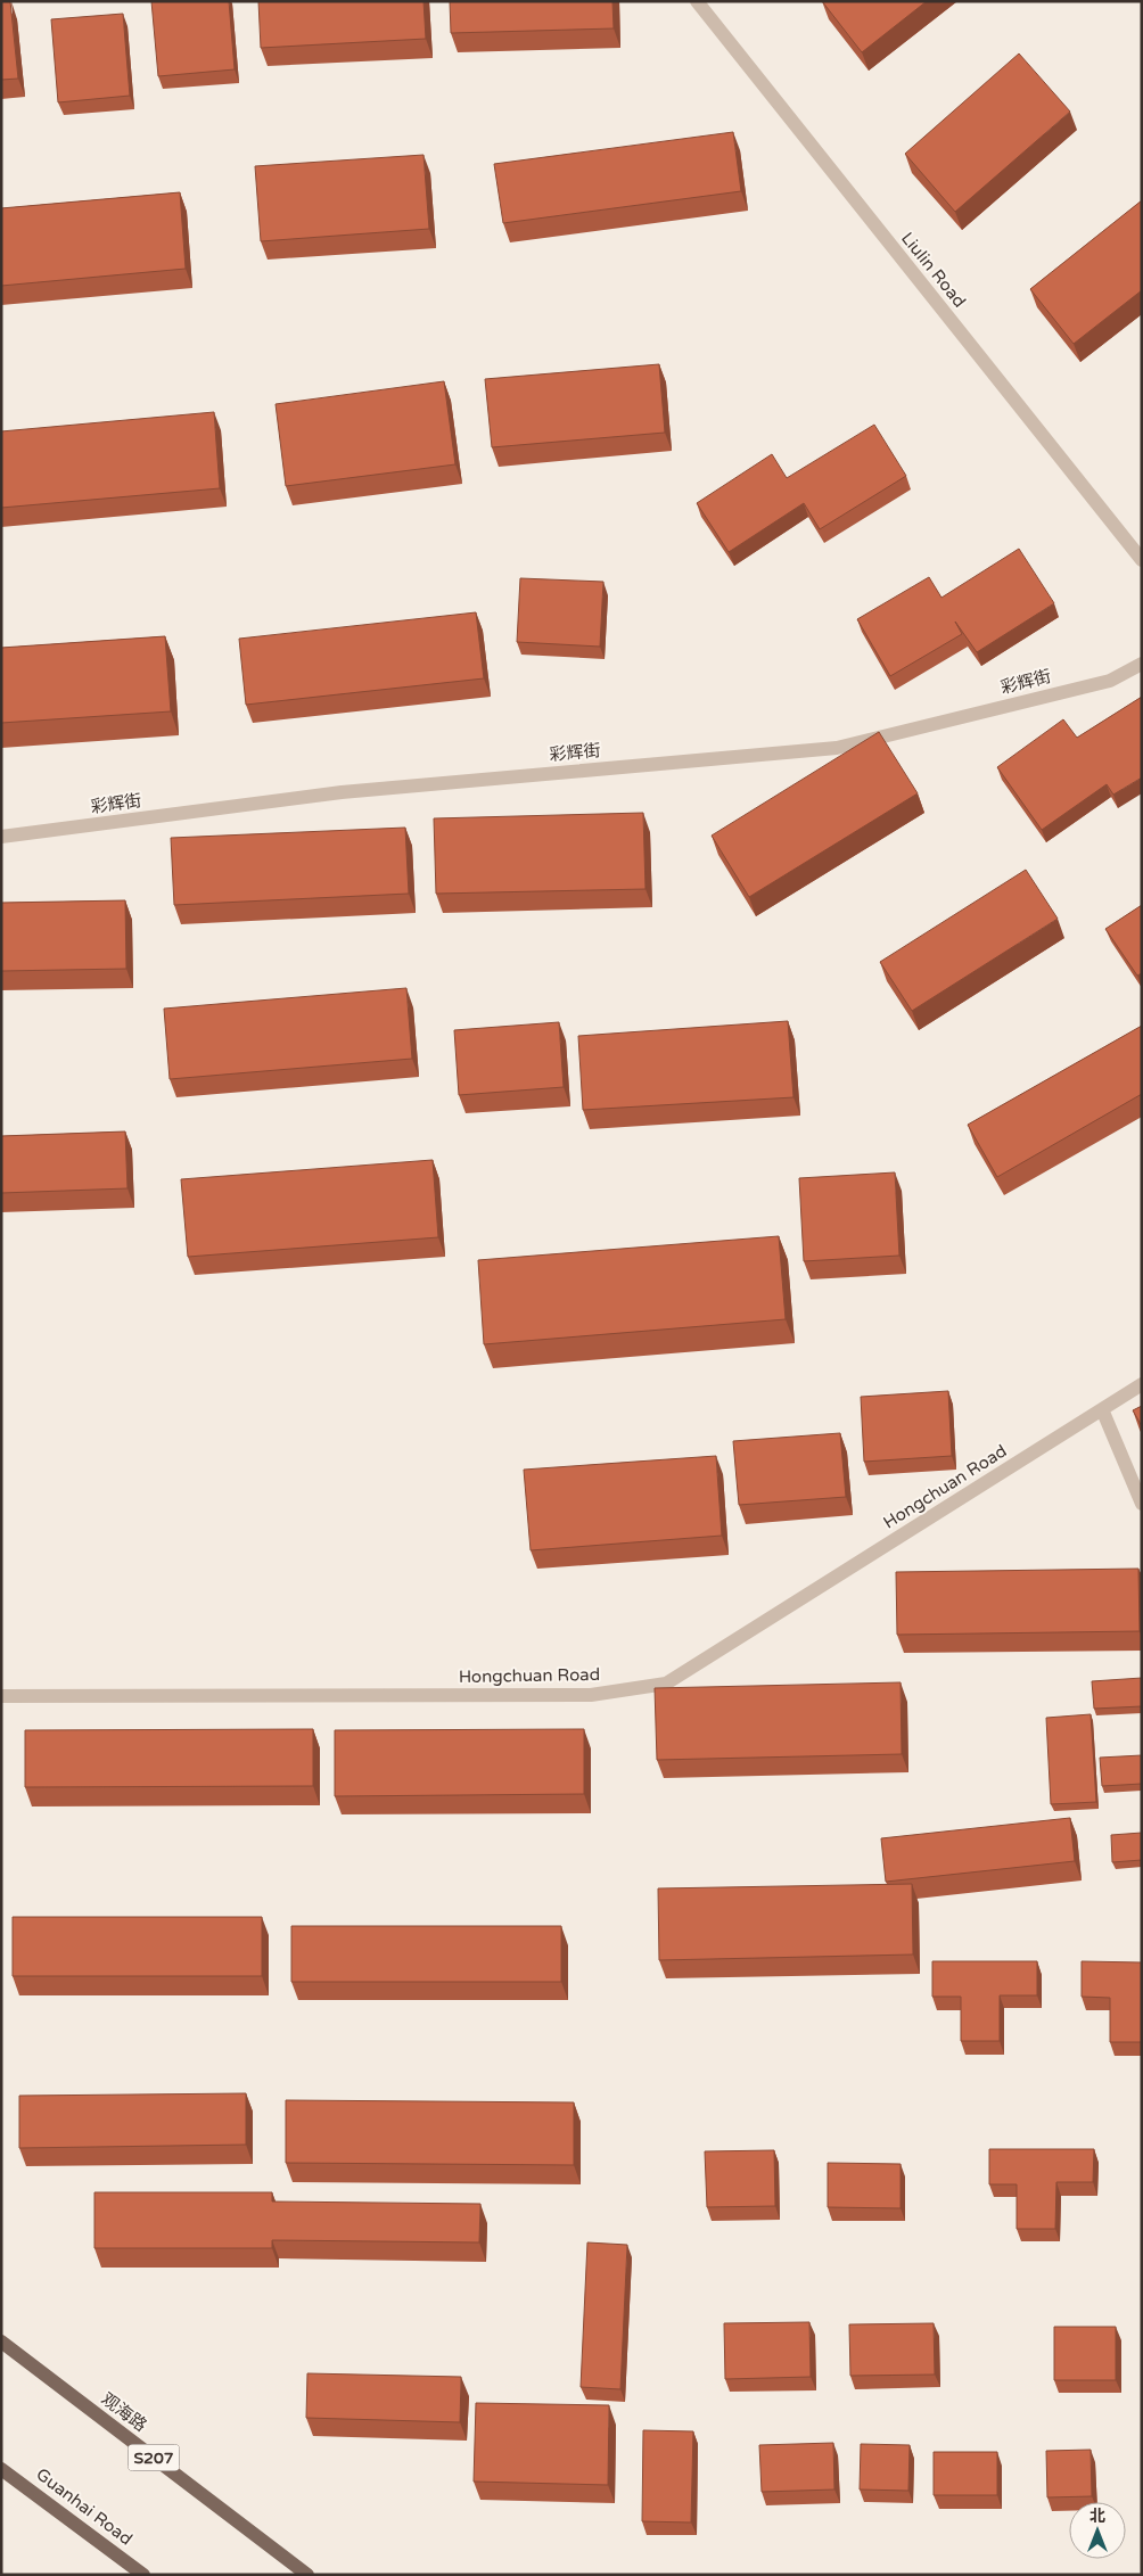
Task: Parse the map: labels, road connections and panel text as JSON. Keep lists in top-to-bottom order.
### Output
{
  "streets": {
    "main road": ["观海路", "S207", "Guanhai Road"],
    "street": ["Liulin Road", "彩辉街", "Hongchuan Road"]
  },
  "north": "top"
}
